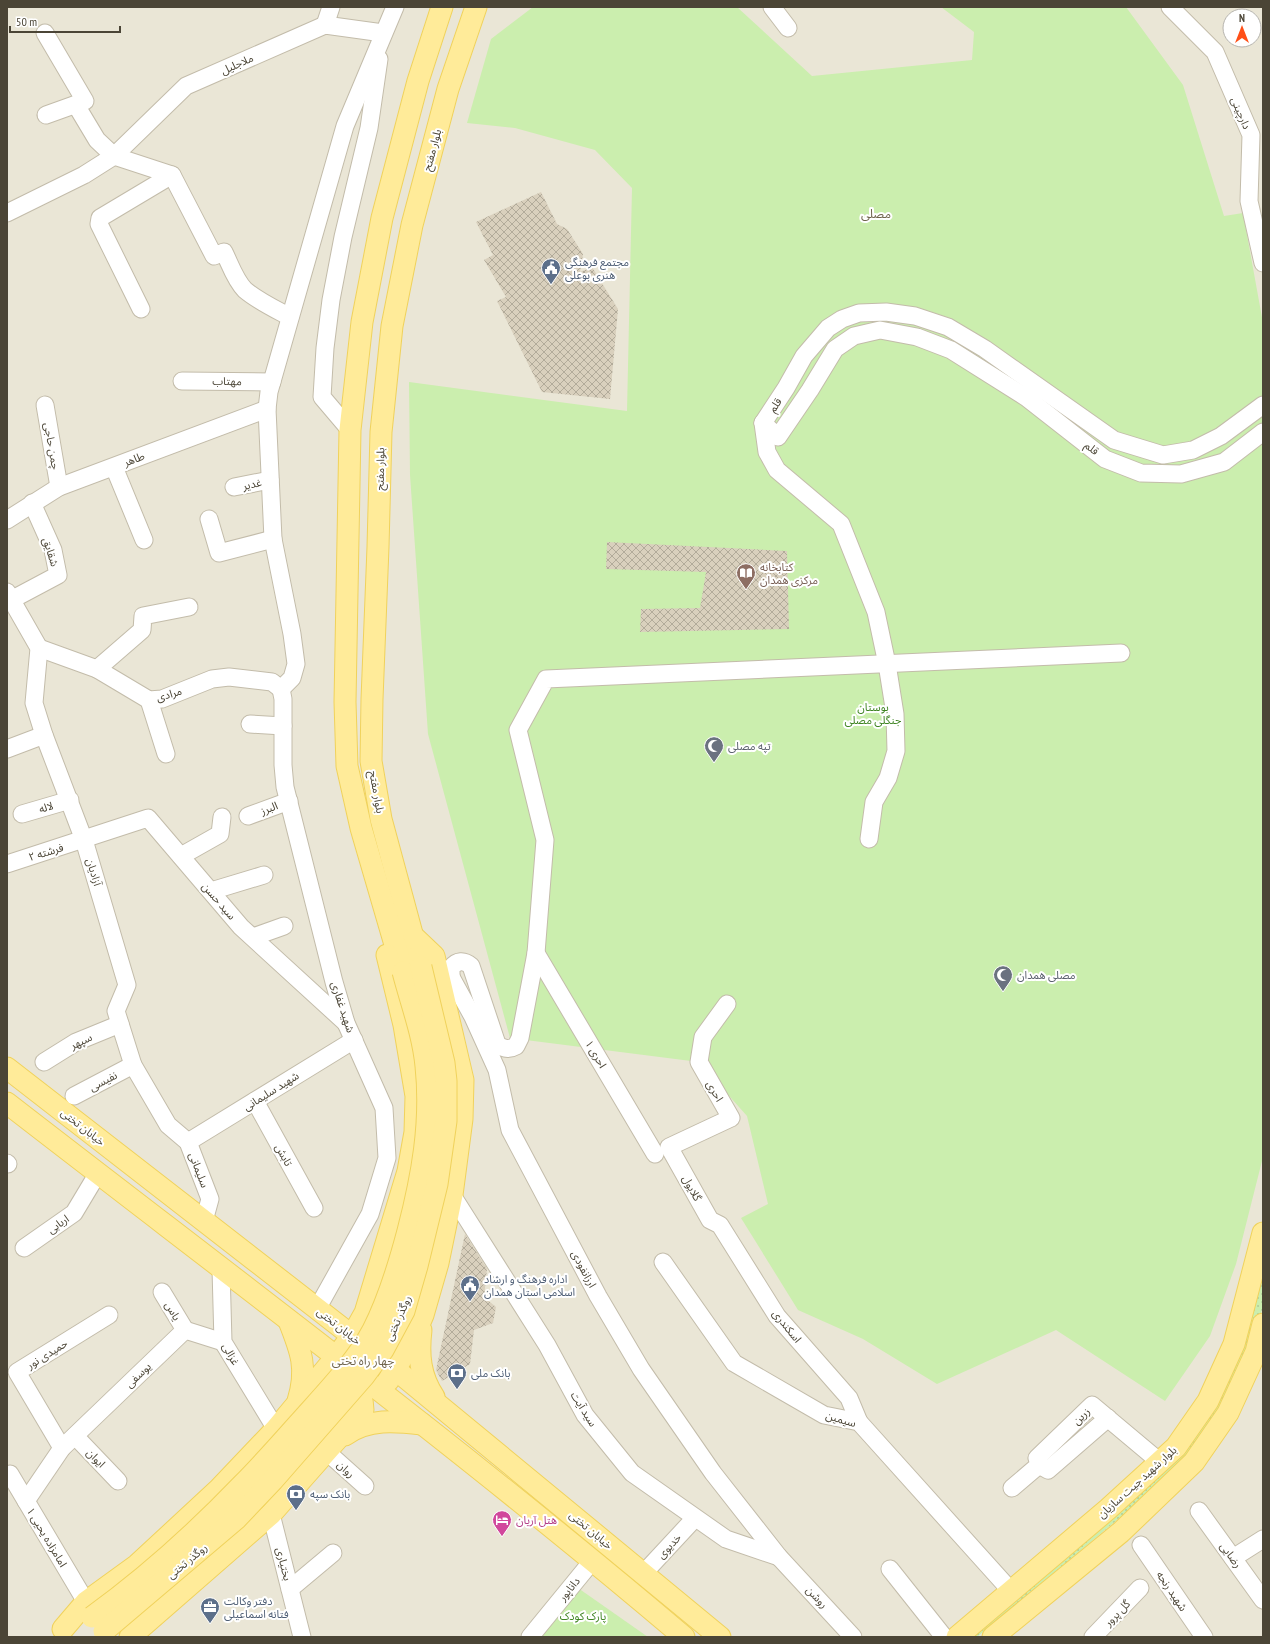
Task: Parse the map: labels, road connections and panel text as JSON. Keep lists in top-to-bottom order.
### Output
{
  "streets": {
    "main road": [
      "بلوار مفتح",
      "خیابان تختی",
      "روگذر تختی",
      "بلوار شهید چیت سازیان"
    ],
    "street": [
      "ملاجلیل",
      "دارچینی",
      "مهتاب",
      "قلم",
      "چمن حاجی",
      "طاهر",
      "غدیر",
      "شقایق",
      "مرادی",
      "لاله",
      "البرز",
      "فرشته ۲",
      "آزادیان",
      "سید حسن",
      "شهید غفاری",
      "سپهر",
      "احری ۱",
      "نفیسی",
      "شهید سلیمانی",
      "احری",
      "تابش",
      "سلیمانی",
      "گلایول",
      "اربابی",
      "ارزانفودی",
      "یاس",
      "اسکندری",
      "حمیدی نور",
      "غزالی",
      "یوسفی",
      "سید آیت",
      "زرین",
      "سیمین",
      "ایوان",
      "روان",
      "امامزاده یحیی ۱",
      "خدیوی",
      "رضایی",
      "بختیاری",
      "داناپور",
      "شهید رنجه",
      "روشن",
      "گل پرور"
    ]
  },
  "crossings": [
    ["بلوار مفتح", "ارزانفودی"],
    ["بلوار مفتح", "روگذر تختی"],
    ["چمن حاجی", "طاهر"],
    ["طاهر", "شقایق"],
    ["مرادی", "آزادیان"],
    ["مرادی", "شهید غفاری"],
    ["لاله", "آزادیان"],
    ["البرز", "شهید غفاری"],
    ["فرشته ۲", "آزادیان"],
    ["فرشته ۲", "سید حسن"],
    ["آزادیان", "سید حسن"],
    ["آزادیان", "سپهر"],
    ["آزادیان", "نفیسی"],
    ["آزادیان", "شهید سلیمانی"],
    ["آزادیان", "سلیمانی"],
    ["سید حسن", "شهید غفاری"],
    ["شهید غفاری", "شهید سلیمانی"],
    ["شهید غفاری", "خیابان تختی"],
    ["احری ۱", "احری"],
    ["احری ۱", "گلایول"],
    ["شهید سلیمانی", "تابش"],
    ["شهید سلیمانی", "سلیمانی"],
    ["احری", "گلایول"],
    ["خیابان تختی", "سلیمانی"],
    ["خیابان تختی", "اربابی"],
    ["خیابان تختی", "غزالی"],
    ["خیابان تختی", "خدیوی"],
    ["خیابان تختی", "داناپور"],
    ["گلایول", "اسکندری"],
    ["ارزانفودی", "روگذر تختی"],
    ["ارزانفودی", "سید آیت"],
    ["ارزانفودی", "روشن"],
    ["یاس", "یوسفی"],
    ["روگذر تختی", "امامزاده یحیی ۱"],
    ["اسکندری", "سیمین"],
    ["حمیدی نور", "یوسفی"],
    ["یوسفی", "ایوان"],
    ["یوسفی", "امامزاده یحیی ۱"],
    ["سید آیت", "خدیوی"],
    ["سید آیت", "روشن"],
    ["زرین", "بلوار شهید چیت سازیان"],
    ["سیمین", "بلوار شهید چیت سازیان"]
  ],
  "districts": ["مصلی", "چهار راه تختی"],
  "parks": ["بوستان جنگلی مصلی", "پارک کودک"],
  "places": {
    "public building": ["مجتمع فرهنگی هنری بوعلی", "اداره فرهنگ و ارشاد اسلامی استان همدان"],
    "library": ["کتابخانه مرکزی همدان"],
    "mosque": ["تپه مصلی", "مصلی همدان"],
    "bank": ["بانک ملی", "بانک سپه"],
    "hotel": ["هتل آریان"],
    "office": ["دفتر وکالت فتانه اسماعیلی"]
  },
  "scale_bar": "50 m",
  "north": "top"
}
